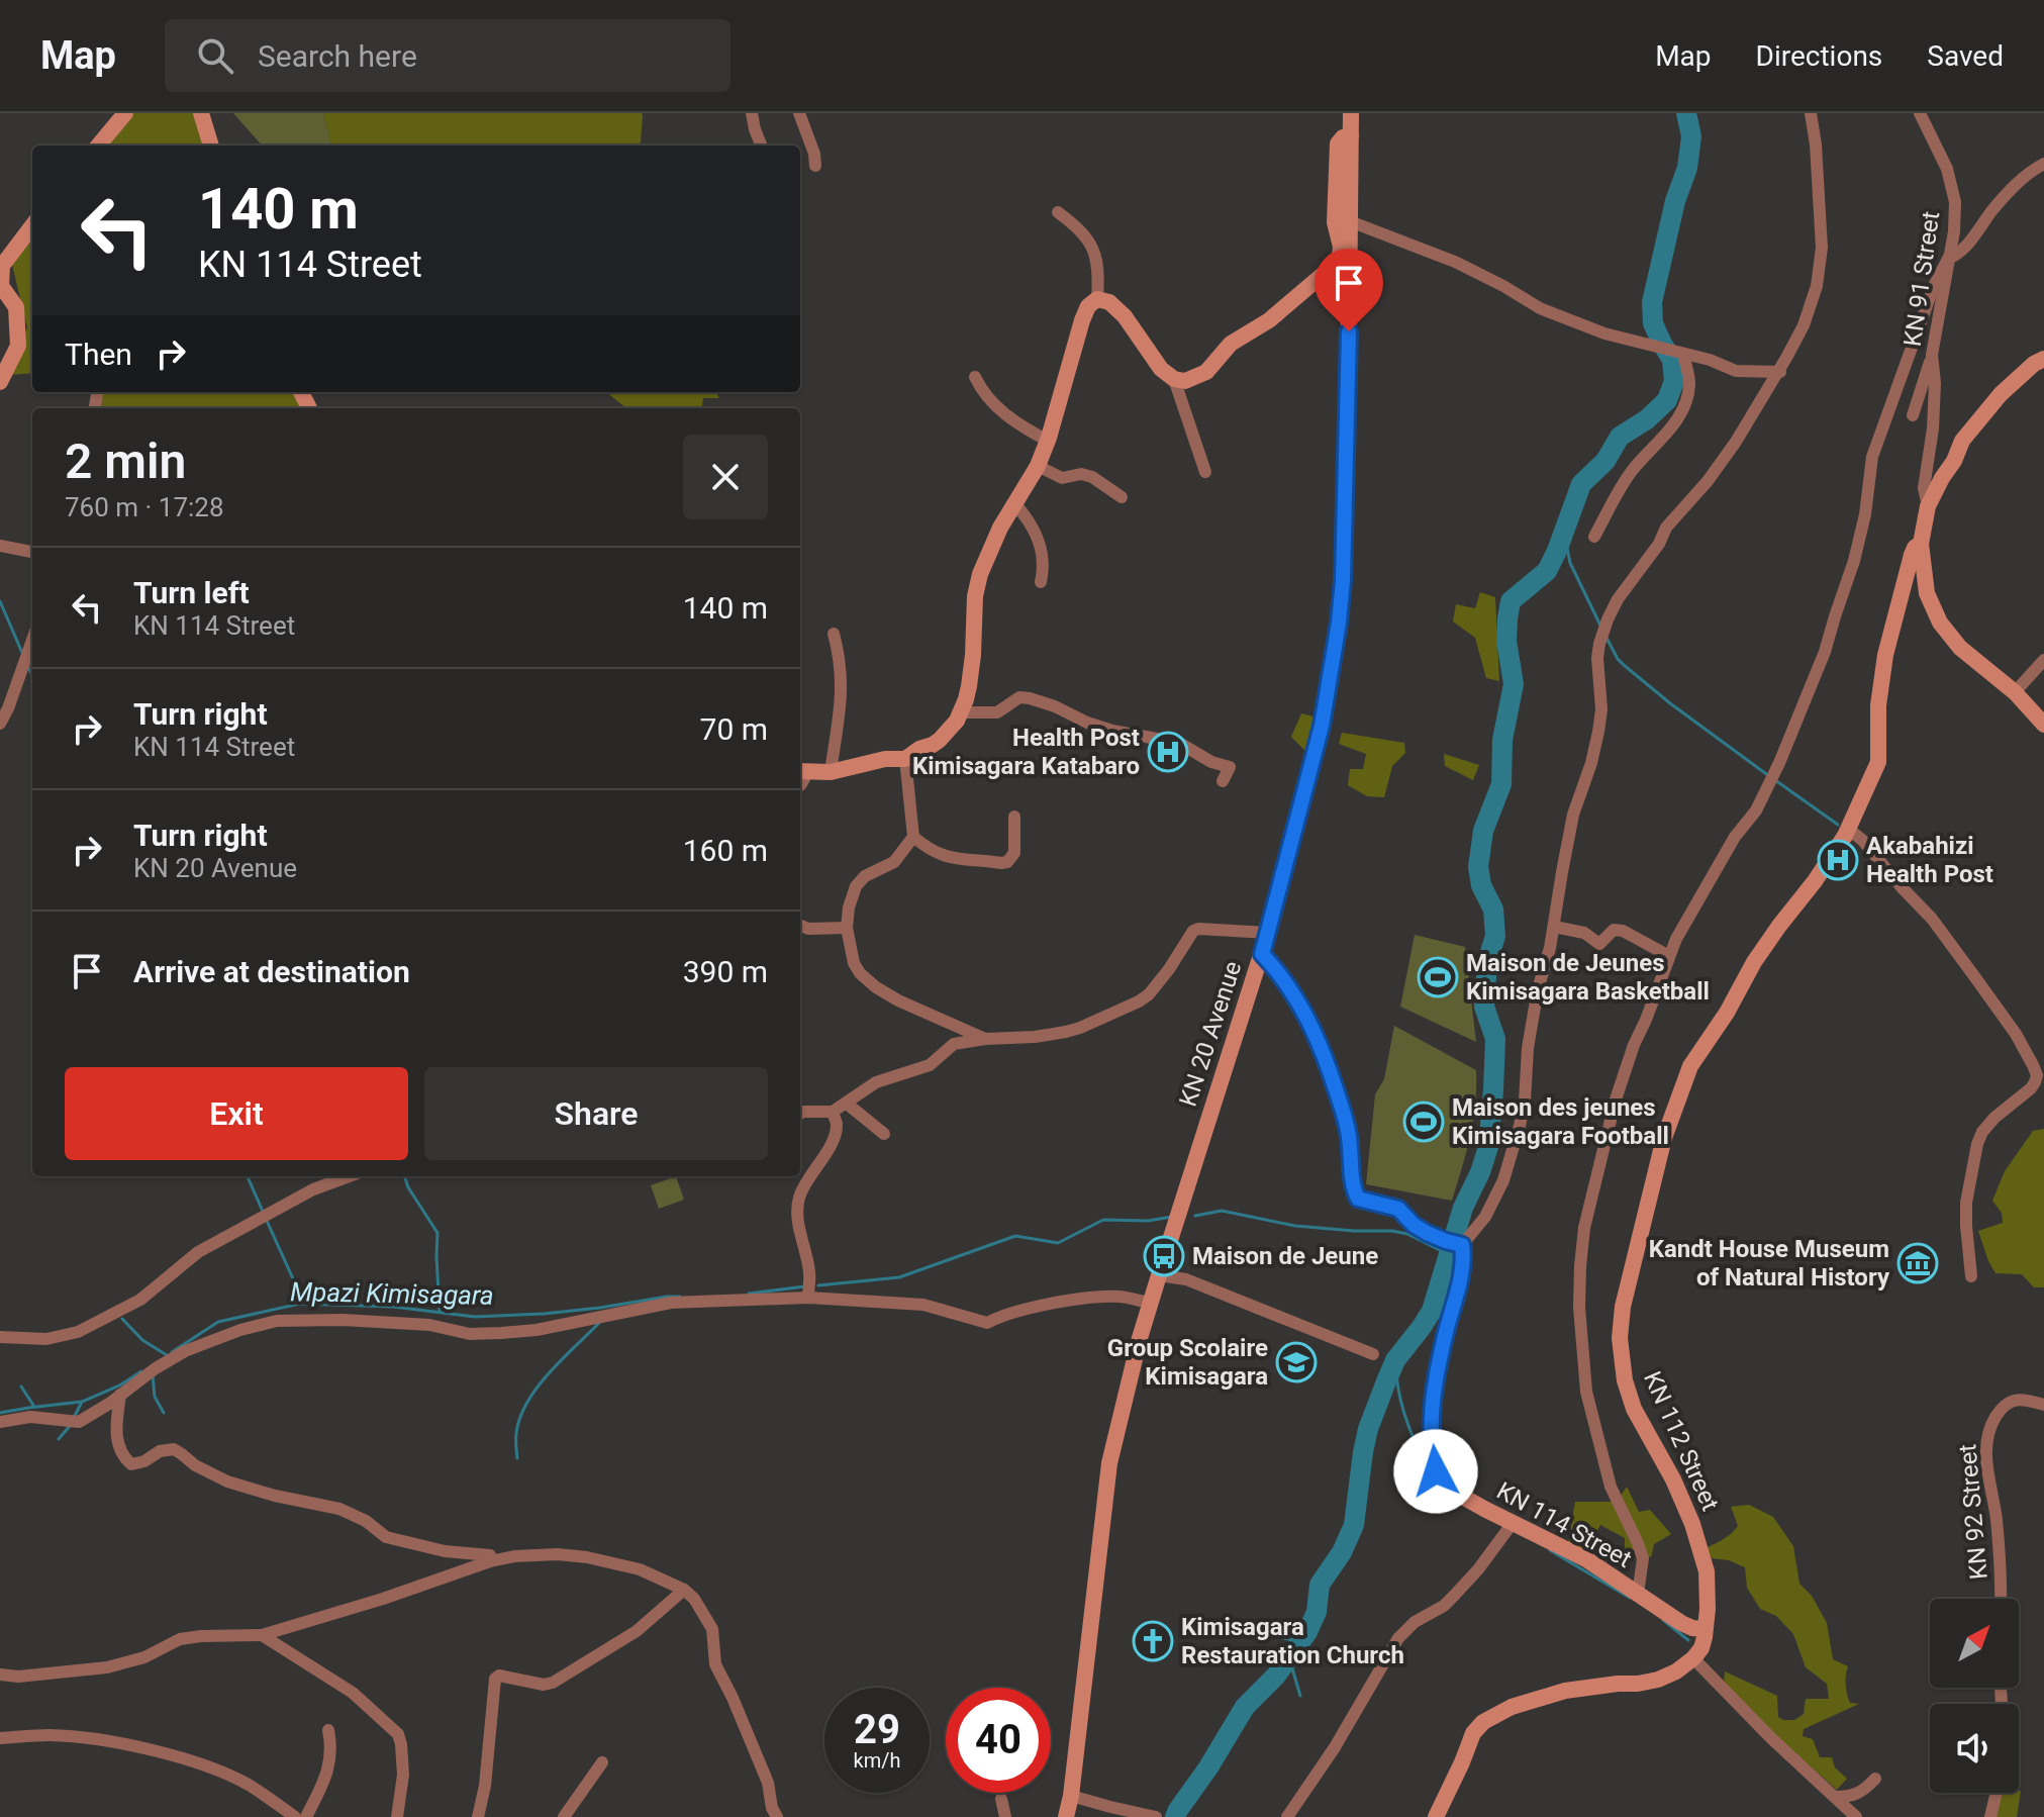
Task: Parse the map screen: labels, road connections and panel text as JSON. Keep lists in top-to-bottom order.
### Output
{
  "streets": {
    "street": [
      "KN 91 Street",
      "KN 20 Avenue",
      "KN 112 Street",
      "KN 92 Street",
      "KN 114 Street"
    ]
  },
  "crossings": [
    ["KN 112 Street", "KN 114 Street"]
  ],
  "water": ["Mpazi Kimisagara"],
  "places": {
    "hospital": ["Health Post Kimisagara Katabaro", "Akabahizi Health Post"],
    "sports": ["Maison de Jeunes Kimisagara Basketball", "Maison des jeunes Kimisagara Football"],
    "bus stop": ["Maison de Jeune"],
    "museum": ["Kandt House Museum of Natural History"],
    "school or university": ["Group Scolaire Kimisagara"],
    "church": ["Kimisagara Restauration Church"]
  },
  "north": "top right",
  "page": {
    "header": "Map",
    "search": "Search here",
    "nav": ["Map", "Directions", "Saved"],
    "turn": ["140 m", "KN 114 Street"],
    "then": "Then",
    "heading": ["2 min", "760 m · 17:28"],
    "list": [
      {
        "name": "Turn left",
        "note": "KN 114 Street",
        "value": "140 m"
      },
      {
        "name": "Turn right",
        "note": "KN 114 Street",
        "value": "70 m"
      },
      {
        "name": "Turn right",
        "note": "KN 20 Avenue",
        "value": "160 m"
      },
      {
        "name": "Arrive at destination",
        "value": "390 m"
      }
    ],
    "buttons": ["Exit", "Share"],
    "speed": "29 km/h",
    "limit": "40"
  }
}
